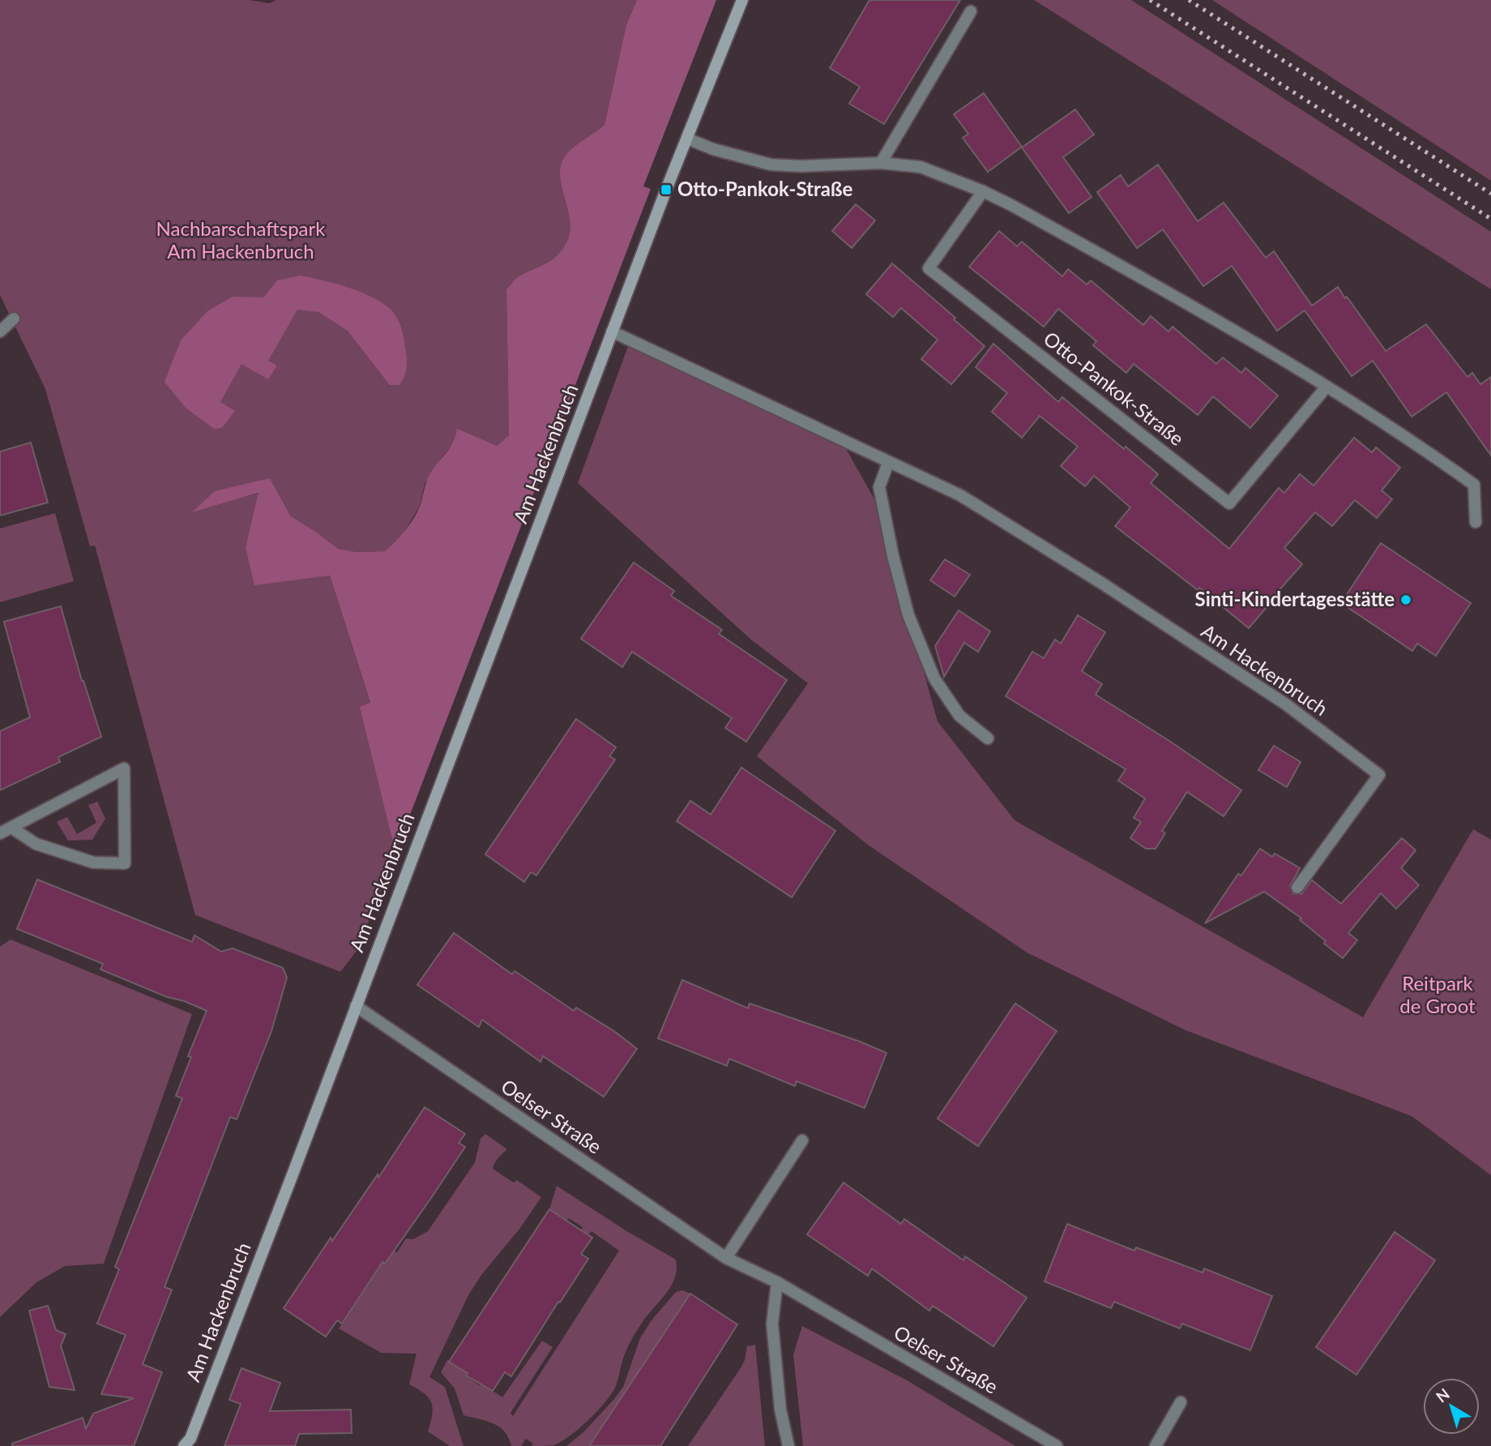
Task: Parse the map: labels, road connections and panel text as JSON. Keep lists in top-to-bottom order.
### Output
{
  "streets": {
    "street": ["Otto-Pankok-Straße", "Am Hackenbruch", "Oelser Straße"]
  },
  "crossings": [
    ["Am Hackenbruch", "Oelser Straße"]
  ],
  "parks": ["Nachbarschaftspark Am Hackenbruch", "Reitpark de Groot"],
  "places": {
    "transit": ["Otto-Pankok-Straße"],
    "other": ["Sinti-Kindertagesstätte"]
  },
  "north": "top left"
}
